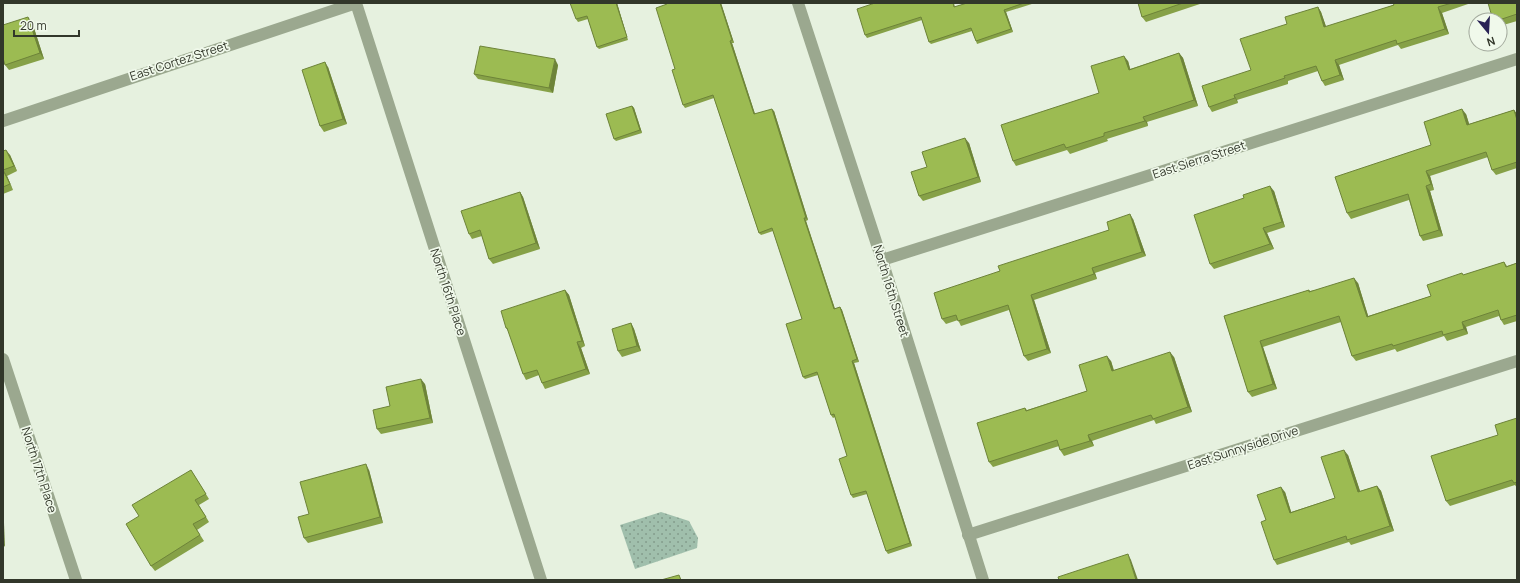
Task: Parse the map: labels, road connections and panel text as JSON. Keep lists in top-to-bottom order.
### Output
{
  "streets": {
    "street": [
      "East Cortez Street",
      "East Sierra Street",
      "North 16th Street",
      "North 16th Place",
      "East Sunnyside Drive",
      "North 17th Place"
    ]
  },
  "crossings": [
    ["East Cortez Street", "North 16th Place"],
    ["East Sierra Street", "North 16th Street"],
    ["North 16th Street", "East Sunnyside Drive"]
  ],
  "scale_bar": "20 m",
  "north": "bottom"
}
